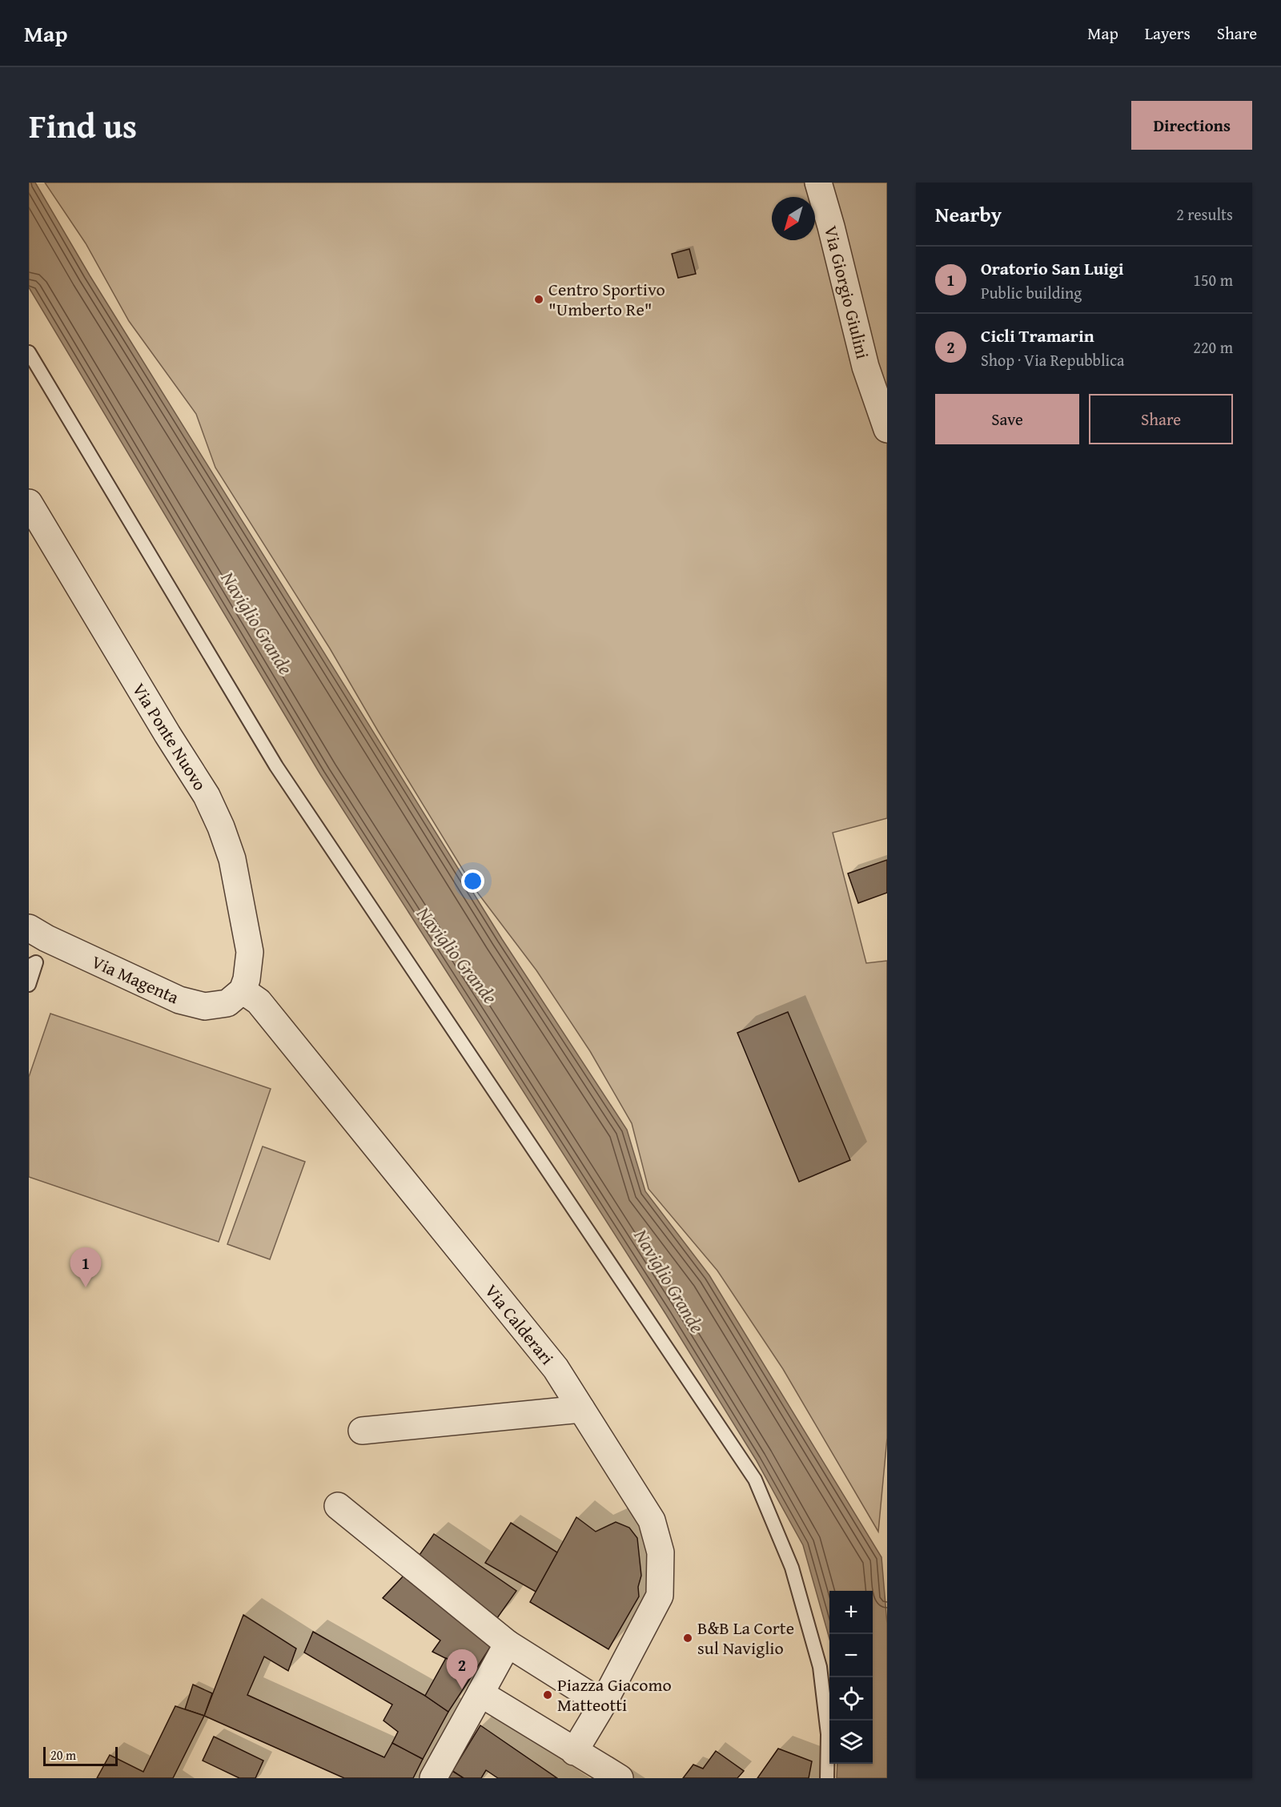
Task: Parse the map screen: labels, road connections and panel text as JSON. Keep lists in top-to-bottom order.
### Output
{
  "streets": {
    "street": [
      "Via Giorgio Giulini",
      "Via Ponte Nuovo",
      "Via Magenta",
      "Via Calderari"
    ]
  },
  "crossings": [
    ["Via Ponte Nuovo", "Via Magenta"],
    ["Via Ponte Nuovo", "Via Calderari"],
    ["Via Magenta", "Via Calderari"]
  ],
  "water": ["Naviglio Grande"],
  "places": ["Centro Sportivo \"Umberto Re\"", "B&B La Corte sul Naviglio", "Piazza Giacomo Matteotti"],
  "scale_bar": "20 m",
  "north": "bottom left",
  "page": {
    "header": "Map",
    "nav": ["Map", "Layers", "Share"],
    "title": "Find us",
    "buttons": [
      "Directions",
      ["Save", "Share"]
    ],
    "heading": ["Nearby", "2 results"],
    "list": [
      {
        "mark": "1",
        "name": "Oratorio San Luigi",
        "note": "Public building",
        "value": "150 m"
      },
      {
        "mark": "2",
        "name": "Cicli Tramarin",
        "note": "Shop · Via Repubblica",
        "value": "220 m"
      }
    ],
    "pins": ["1", "2"],
    "map_buttons": ["+", "−"],
    "scale": "20 m"
  }
}
